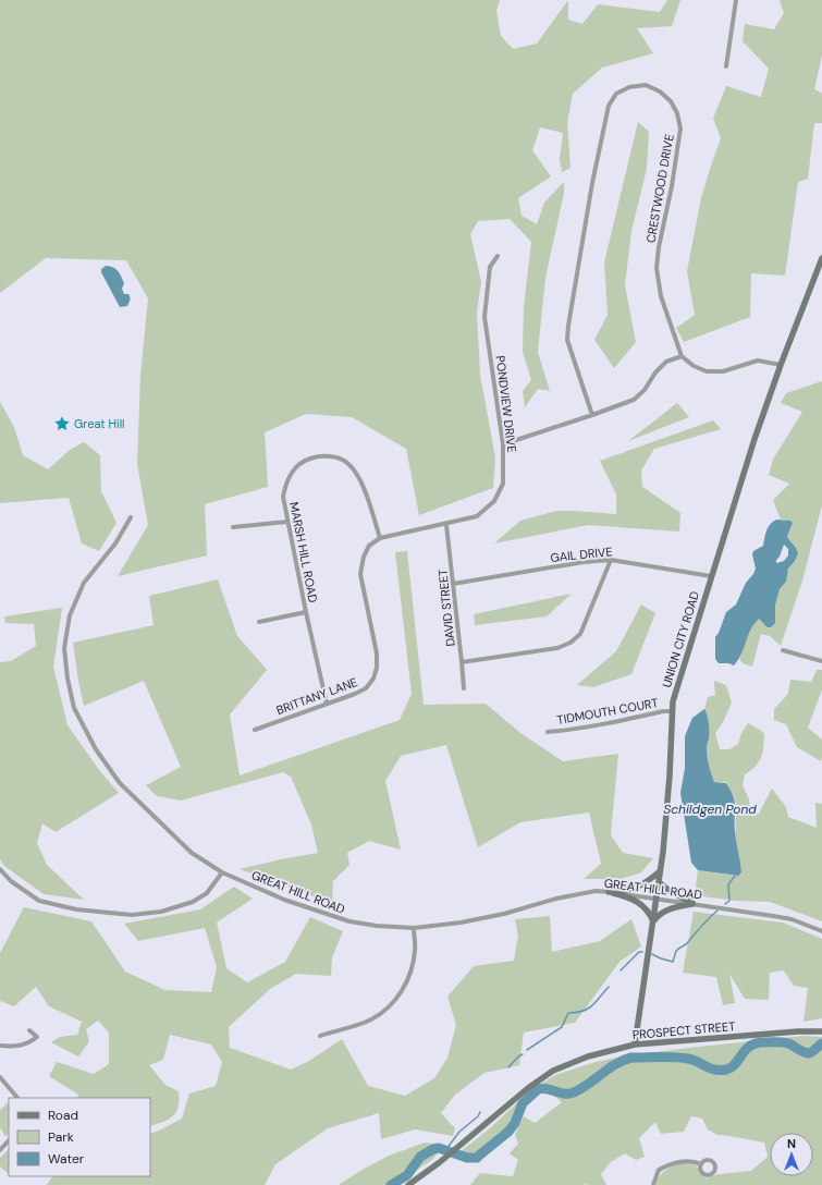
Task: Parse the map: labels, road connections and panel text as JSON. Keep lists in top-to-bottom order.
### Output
{
  "streets": {
    "main road": ["UNION CITY ROAD", "PROSPECT STREET"],
    "street": [
      "CRESTWOOD DRIVE",
      "PONDVIEW DRIVE",
      "MARSH HILL ROAD",
      "GAIL DRIVE",
      "DAVID STREET",
      "BRITTANY LANE",
      "TIDMOUTH COURT",
      "GREAT HILL ROAD"
    ]
  },
  "crossings": [
    ["PONDVIEW DRIVE", "DAVID STREET"],
    ["MARSH HILL ROAD", "BRITTANY LANE"],
    ["GAIL DRIVE", "DAVID STREET"],
    ["GAIL DRIVE", "UNION CITY ROAD"],
    ["UNION CITY ROAD", "TIDMOUTH COURT"],
    ["UNION CITY ROAD", "GREAT HILL ROAD"],
    ["UNION CITY ROAD", "PROSPECT STREET"]
  ],
  "water": ["Schildgen Pond"],
  "places": {
    "place": ["Great Hill"]
  },
  "legend": ["Road", "Park", "Water"],
  "north": "top"
}
